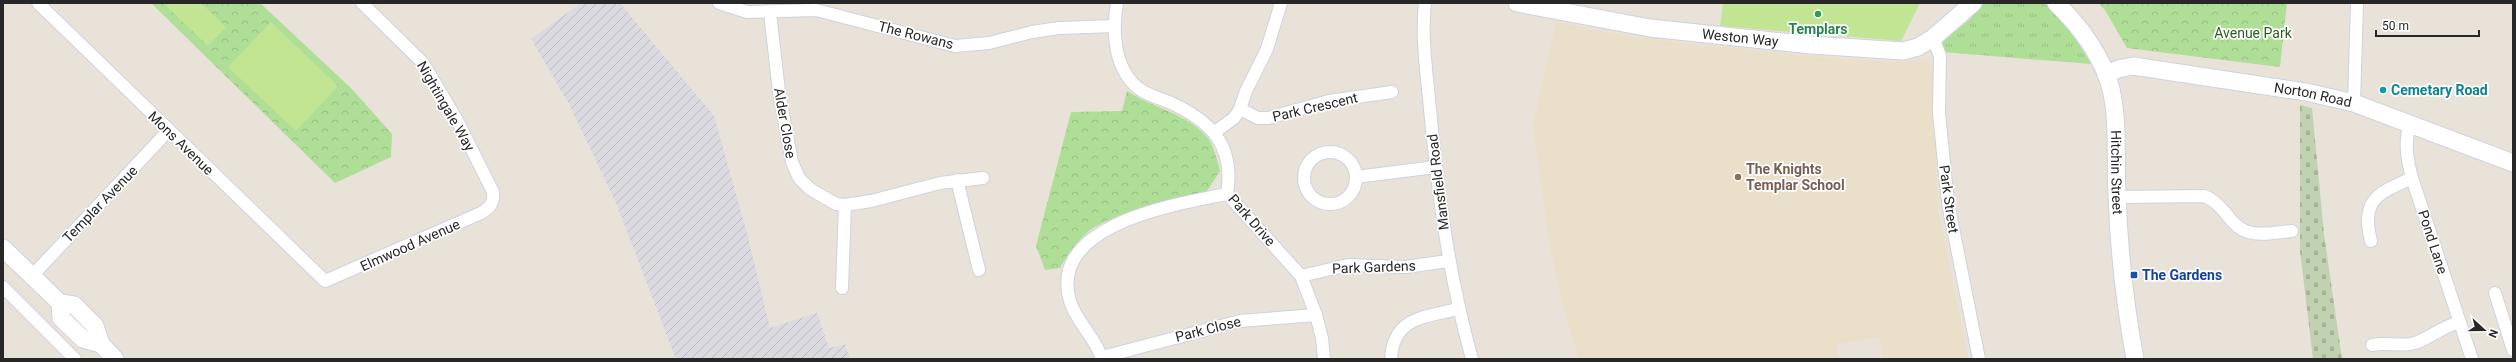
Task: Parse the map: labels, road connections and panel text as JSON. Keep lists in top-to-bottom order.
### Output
{
  "streets": {
    "street": [
      "The Rowans",
      "Weston Way",
      "Norton Road",
      "Nightingale Way",
      "Park Crescent",
      "Alder Close",
      "Mons Avenue",
      "Hitchin Street",
      "Mansfield Road",
      "Park Street",
      "Templar Avenue",
      "Park Drive",
      "Pond Lane",
      "Elmwood Avenue",
      "Park Gardens",
      "Park Close"
    ]
  },
  "crossings": [
    ["The Rowans", "Alder Close"],
    ["Weston Way", "Park Street"],
    ["Norton Road", "Hitchin Street"],
    ["Norton Road", "Pond Lane"],
    ["Nightingale Way", "Elmwood Avenue"],
    ["Mons Avenue", "Templar Avenue"],
    ["Mons Avenue", "Elmwood Avenue"],
    ["Mansfield Road", "Park Gardens"],
    ["Park Drive", "Park Gardens"],
    ["Park Drive", "Park Close"]
  ],
  "parks": ["Avenue Park"],
  "places": {
    "other": ["Templars", "Cemetary Road", "The Knights Templar School"],
    "transit": ["The Gardens"]
  },
  "scale_bar": "50 m",
  "north": "right"
}
